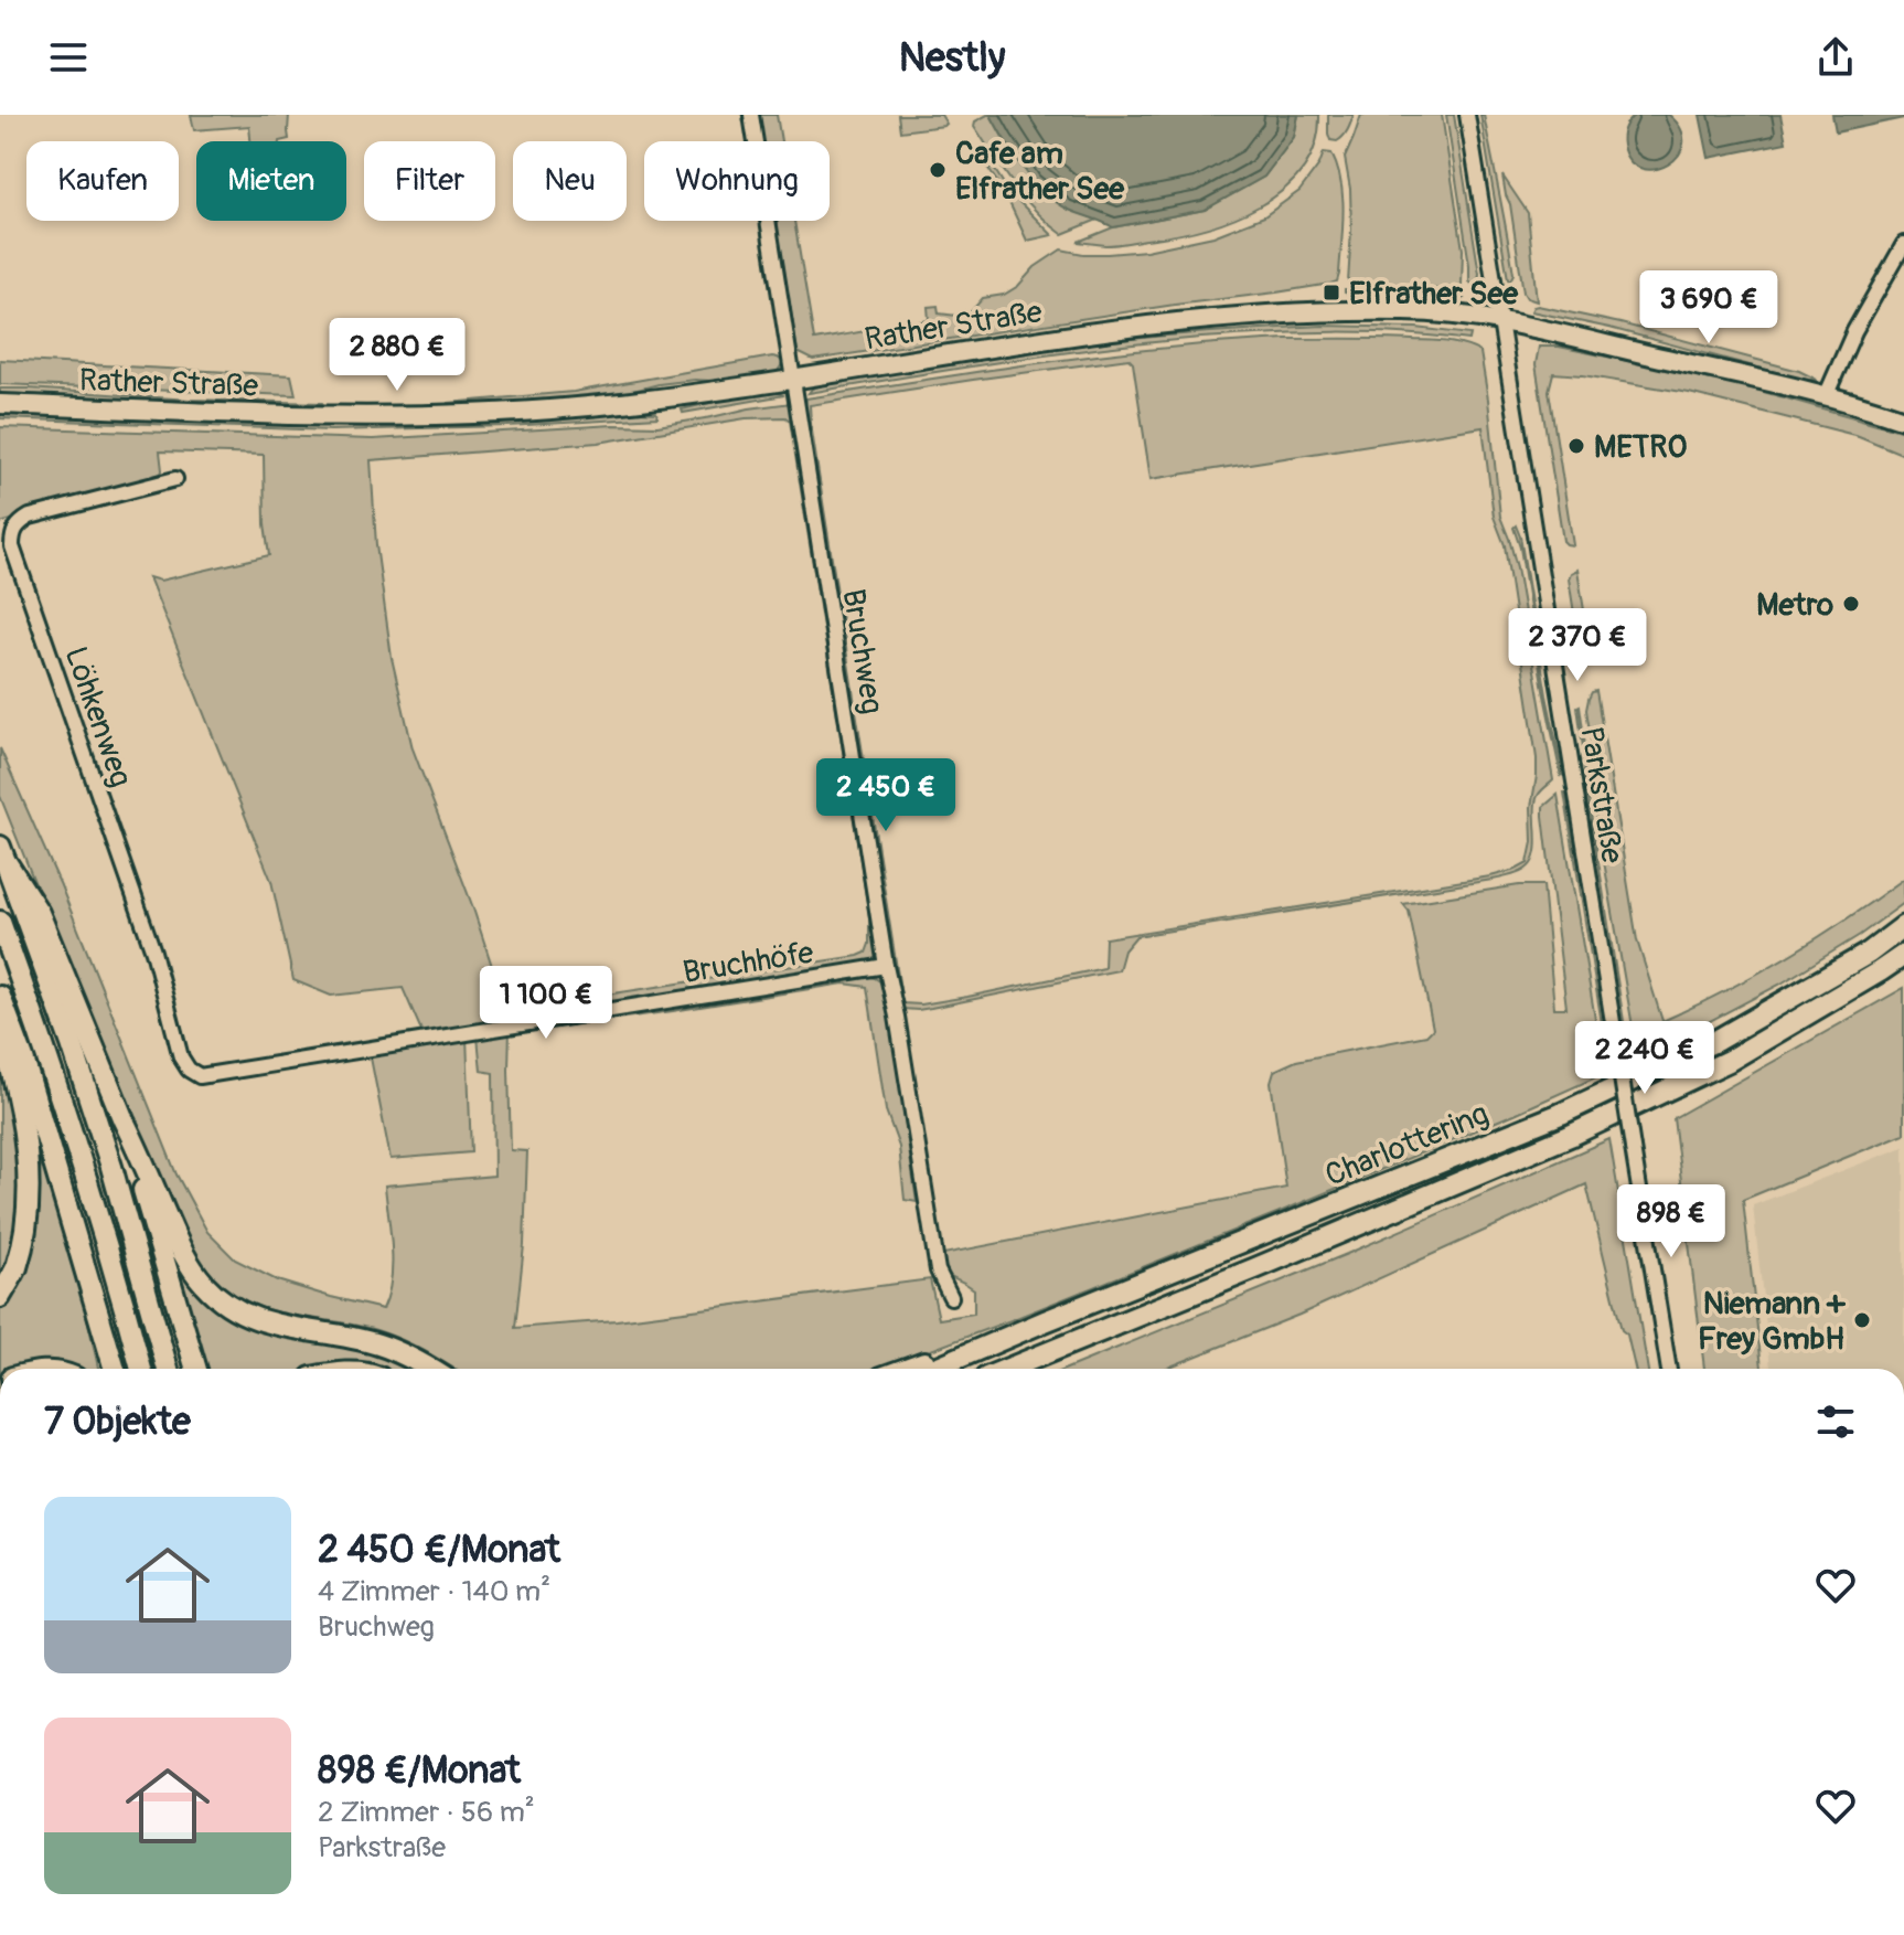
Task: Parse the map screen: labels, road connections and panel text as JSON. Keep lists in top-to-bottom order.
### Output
{
  "streets": {
    "highway": ["Charlottering"],
    "main road": ["Rather Straße"],
    "street": [
      "Bruchweg",
      "Löhkenweg",
      "Parkstraße",
      "Bruchhöfe"
    ]
  },
  "crossings": [
    ["Rather Straße", "Bruchweg"],
    ["Rather Straße", "Parkstraße"],
    ["Bruchweg", "Bruchhöfe"],
    ["Löhkenweg", "Bruchhöfe"]
  ],
  "places": {
    "other": [
      "Cafe am Elfrather See",
      "METRO",
      "Metro",
      "Niemann + Frey GmbH"
    ],
    "transit": ["Elfrather See"]
  },
  "page": {
    "header": "Nestly",
    "chip": [
      "Kaufen",
      "Mieten",
      "Filter",
      "Neu",
      "Wohnung"
    ],
    "price": [
      "3 690 €",
      "2 880 €",
      "2 370 €",
      "2 450 €",
      "1 100 €",
      "2 240 €",
      "898 €"
    ],
    "heading": "7 Objekte",
    "list": [
      {
        "name": "2 450 €/Monat",
        "note": "4 Zimmer · 140 m² · Bruchweg"
      },
      {
        "name": "898 €/Monat",
        "note": "2 Zimmer · 56 m² · Parkstraße"
      }
    ]
  }
}
